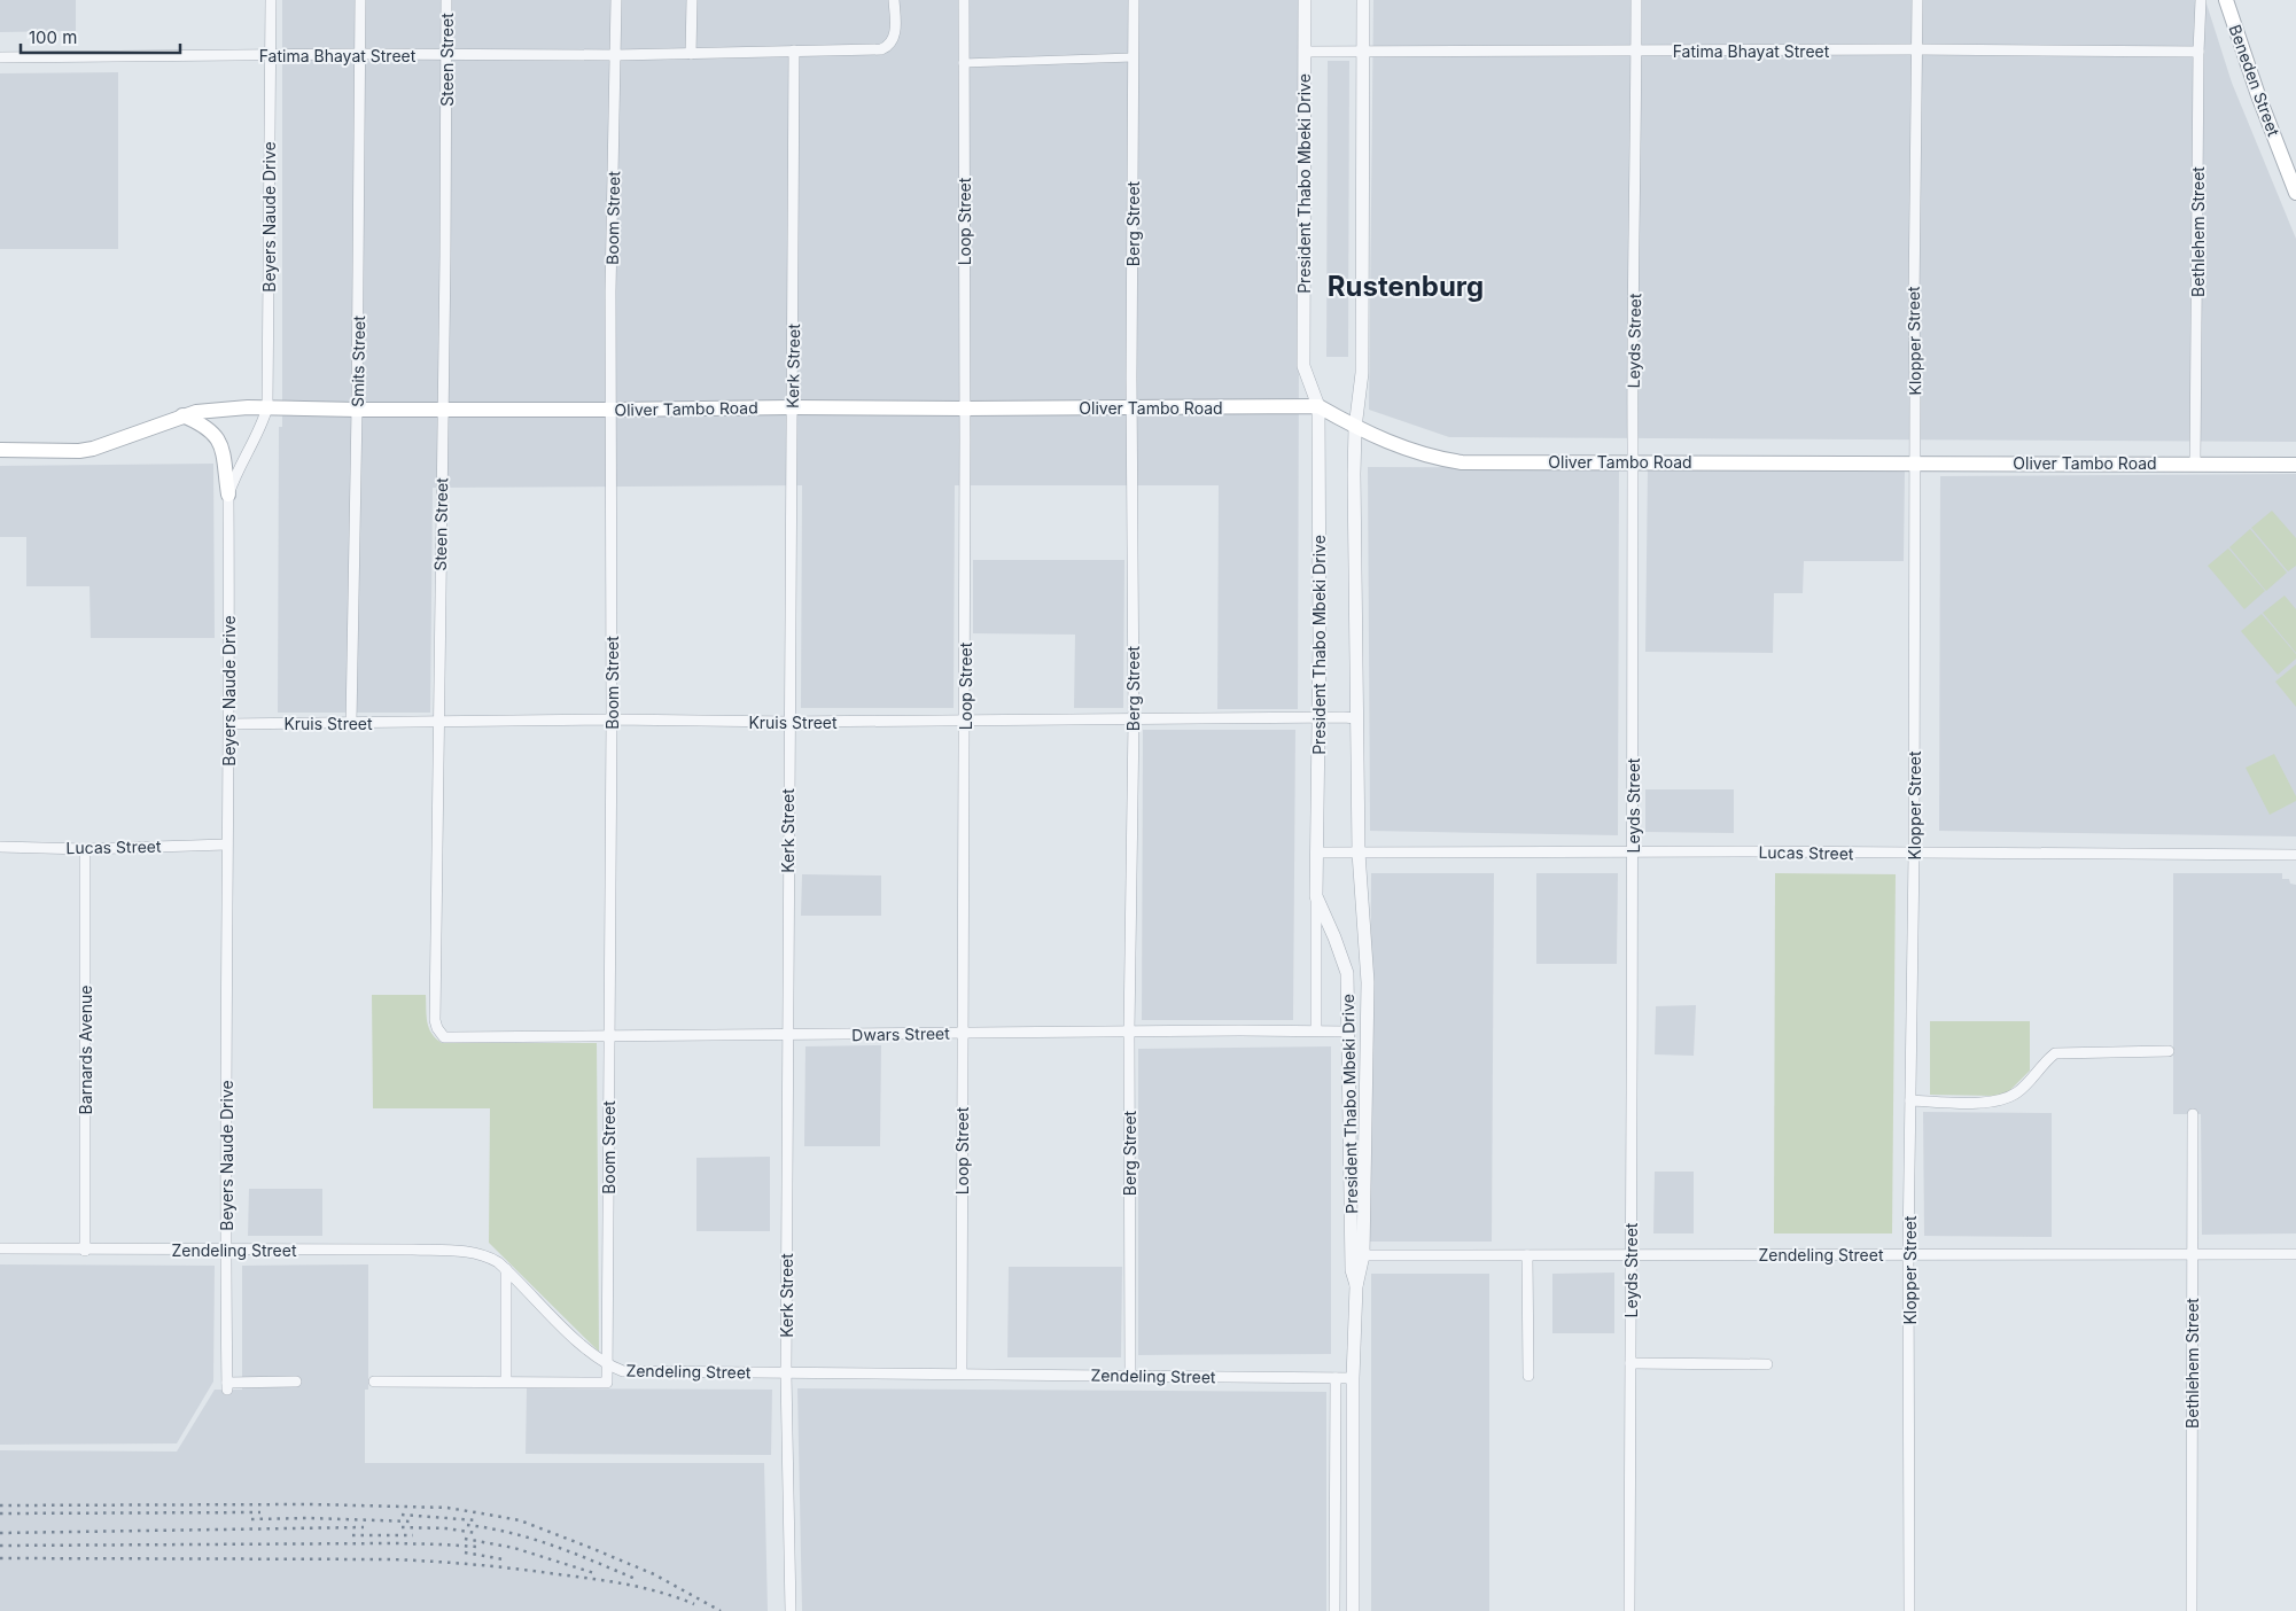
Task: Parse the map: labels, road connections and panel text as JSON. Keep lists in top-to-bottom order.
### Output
{
  "streets": {
    "main road": ["Beneden Street", "Oliver Tambo Road"],
    "street": [
      "Fatima Bhayat Street",
      "Steen Street",
      "President Thabo Mbeki Drive",
      "Beyers Naude Drive",
      "Boom Street",
      "Loop Street",
      "Berg Street",
      "Bethlehem Street",
      "Leyds Street",
      "Klopper Street",
      "Smits Street",
      "Kerk Street",
      "Kruis Street",
      "Lucas Street",
      "Dwars Street",
      "Barnards Avenue",
      "Zendeling Street"
    ]
  },
  "crossings": [
    ["Fatima Bhayat Street", "Steen Street"],
    ["Fatima Bhayat Street", "President Thabo Mbeki Drive"],
    ["Fatima Bhayat Street", "Beyers Naude Drive"],
    ["Fatima Bhayat Street", "Boom Street"],
    ["Fatima Bhayat Street", "Bethlehem Street"],
    ["Fatima Bhayat Street", "Leyds Street"],
    ["Fatima Bhayat Street", "Klopper Street"],
    ["Fatima Bhayat Street", "Smits Street"],
    ["Fatima Bhayat Street", "Kerk Street"],
    ["Steen Street", "Oliver Tambo Road"],
    ["Steen Street", "Kruis Street"],
    ["Steen Street", "Dwars Street"],
    ["President Thabo Mbeki Drive", "Oliver Tambo Road"],
    ["President Thabo Mbeki Drive", "Kruis Street"],
    ["President Thabo Mbeki Drive", "Lucas Street"],
    ["President Thabo Mbeki Drive", "Dwars Street"],
    ["President Thabo Mbeki Drive", "Zendeling Street"],
    ["Beyers Naude Drive", "Oliver Tambo Road"],
    ["Beyers Naude Drive", "Kruis Street"],
    ["Beyers Naude Drive", "Lucas Street"],
    ["Beyers Naude Drive", "Zendeling Street"],
    ["Boom Street", "Oliver Tambo Road"],
    ["Boom Street", "Kruis Street"],
    ["Boom Street", "Dwars Street"],
    ["Boom Street", "Zendeling Street"],
    ["Loop Street", "Oliver Tambo Road"],
    ["Loop Street", "Kruis Street"],
    ["Loop Street", "Dwars Street"],
    ["Loop Street", "Zendeling Street"],
    ["Berg Street", "Oliver Tambo Road"],
    ["Berg Street", "Kruis Street"],
    ["Berg Street", "Dwars Street"],
    ["Berg Street", "Zendeling Street"],
    ["Bethlehem Street", "Oliver Tambo Road"],
    ["Bethlehem Street", "Zendeling Street"],
    ["Leyds Street", "Oliver Tambo Road"],
    ["Leyds Street", "Lucas Street"],
    ["Leyds Street", "Zendeling Street"],
    ["Klopper Street", "Oliver Tambo Road"],
    ["Klopper Street", "Lucas Street"],
    ["Klopper Street", "Zendeling Street"],
    ["Smits Street", "Oliver Tambo Road"],
    ["Smits Street", "Kruis Street"],
    ["Kerk Street", "Oliver Tambo Road"],
    ["Kerk Street", "Kruis Street"],
    ["Kerk Street", "Dwars Street"],
    ["Kerk Street", "Zendeling Street"],
    ["Lucas Street", "Barnards Avenue"],
    ["Barnards Avenue", "Zendeling Street"]
  ],
  "districts": ["Rustenburg"],
  "scale_bar": "100 m"
}
